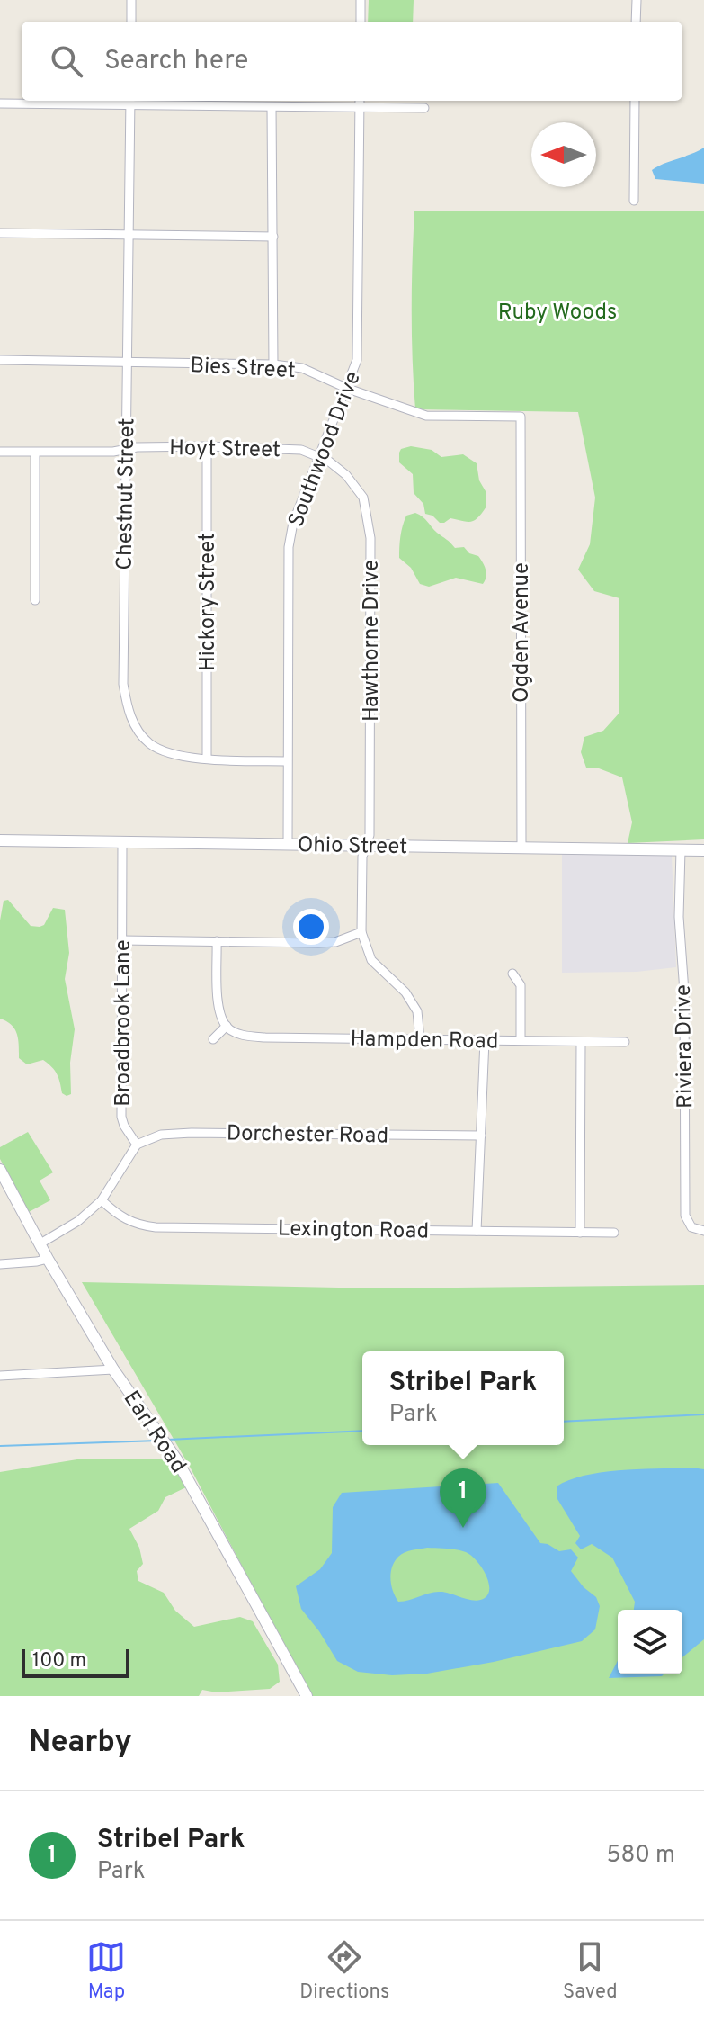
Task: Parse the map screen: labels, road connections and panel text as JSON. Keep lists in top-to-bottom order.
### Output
{
  "streets": {
    "street": [
      "Bies Street",
      "Hoyt Street",
      "Southwood Drive",
      "Chestnut Street",
      "Hickory Street",
      "Ogden Avenue",
      "Hawthorne Drive",
      "Ohio Street",
      "Broadbrook Lane",
      "Hampden Road",
      "Riviera Drive",
      "Dorchester Road",
      "Lexington Road",
      "Earl Road"
    ]
  },
  "crossings": [
    ["Bies Street", "Southwood Drive"],
    ["Bies Street", "Chestnut Street"],
    ["Bies Street", "Ogden Avenue"],
    ["Hoyt Street", "Southwood Drive"],
    ["Hoyt Street", "Chestnut Street"],
    ["Hoyt Street", "Hickory Street"],
    ["Hoyt Street", "Hawthorne Drive"],
    ["Southwood Drive", "Chestnut Street"],
    ["Southwood Drive", "Hawthorne Drive"],
    ["Southwood Drive", "Ohio Street"],
    ["Chestnut Street", "Hickory Street"],
    ["Ogden Avenue", "Ohio Street"],
    ["Hawthorne Drive", "Ohio Street"],
    ["Ohio Street", "Broadbrook Lane"],
    ["Ohio Street", "Riviera Drive"],
    ["Broadbrook Lane", "Dorchester Road"]
  ],
  "parks": ["Ruby Woods"],
  "scale_bar": "100 m",
  "north": "left",
  "page": {
    "search": "Search here",
    "popup": ["Stribel Park", "Park"],
    "pins": "1",
    "scale": "100 m",
    "heading": "Nearby",
    "list": [
      {
        "mark": "1",
        "name": "Stribel Park",
        "note": "Park",
        "value": "580 m"
      }
    ],
    "nav": ["Map", "Directions", "Saved"]
  }
}
